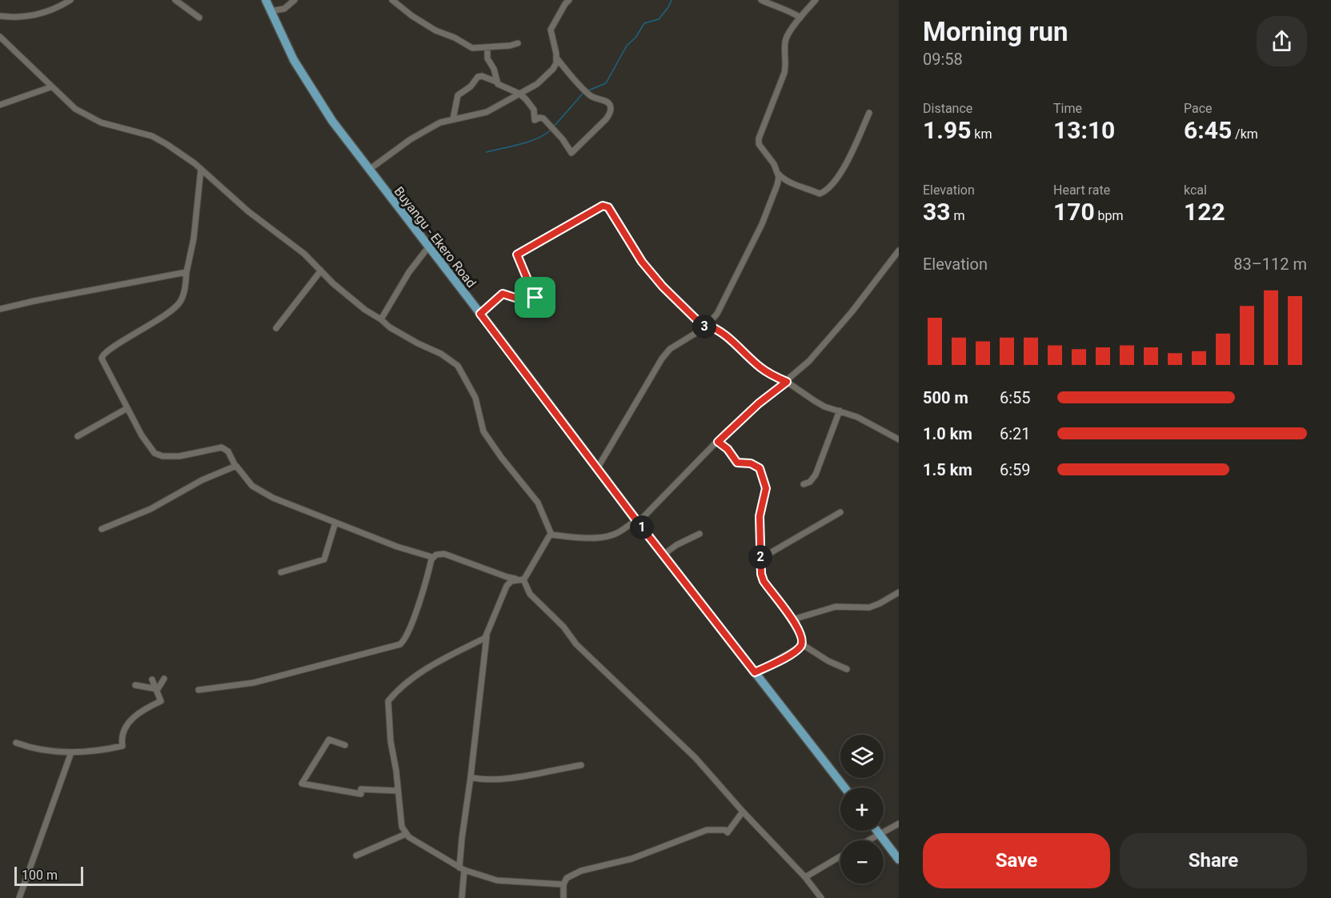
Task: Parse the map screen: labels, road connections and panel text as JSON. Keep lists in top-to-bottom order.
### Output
{
  "streets": {
    "main road": ["Buyangu - Ekero Road"]
  },
  "scale_bar": "100 m",
  "page": {
    "heading": ["Morning run", "09:58"],
    "stats": [
      ["Distance", "1.95 km"],
      ["Time", "13:10"],
      ["Pace", "6:45 /km"],
      ["Elevation", "33 m"],
      ["Heart rate", "170 bpm"],
      ["kcal", "122"]
    ],
    "chart": ["Elevation", "83–112 m"],
    "pins": ["3", "1", "2"],
    "list": [
      {
        "name": "500 m",
        "note": "6:55"
      },
      {
        "name": "1.0 km",
        "note": "6:21"
      },
      {
        "name": "1.5 km",
        "note": "6:59"
      }
    ],
    "map_buttons": ["+", "−"],
    "buttons": ["Save", "Share"],
    "scale": "100 m"
  }
}
